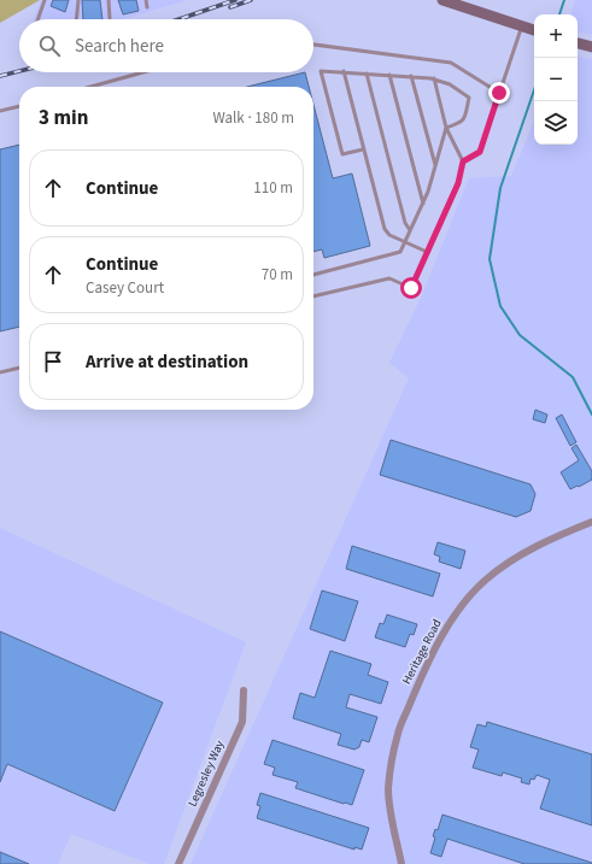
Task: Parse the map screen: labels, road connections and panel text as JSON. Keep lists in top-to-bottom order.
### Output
{
  "streets": {
    "street": ["Heritage Road", "Legresley Way"]
  },
  "page": {
    "map_buttons": ["+", "−"],
    "search": "Search here",
    "heading": ["3 min", "Walk · 180 m"],
    "list": [
      ["Continue", "110 m"],
      ["Continue", "Casey Court", "70 m"],
      "Arrive at destination"
    ]
  }
}
